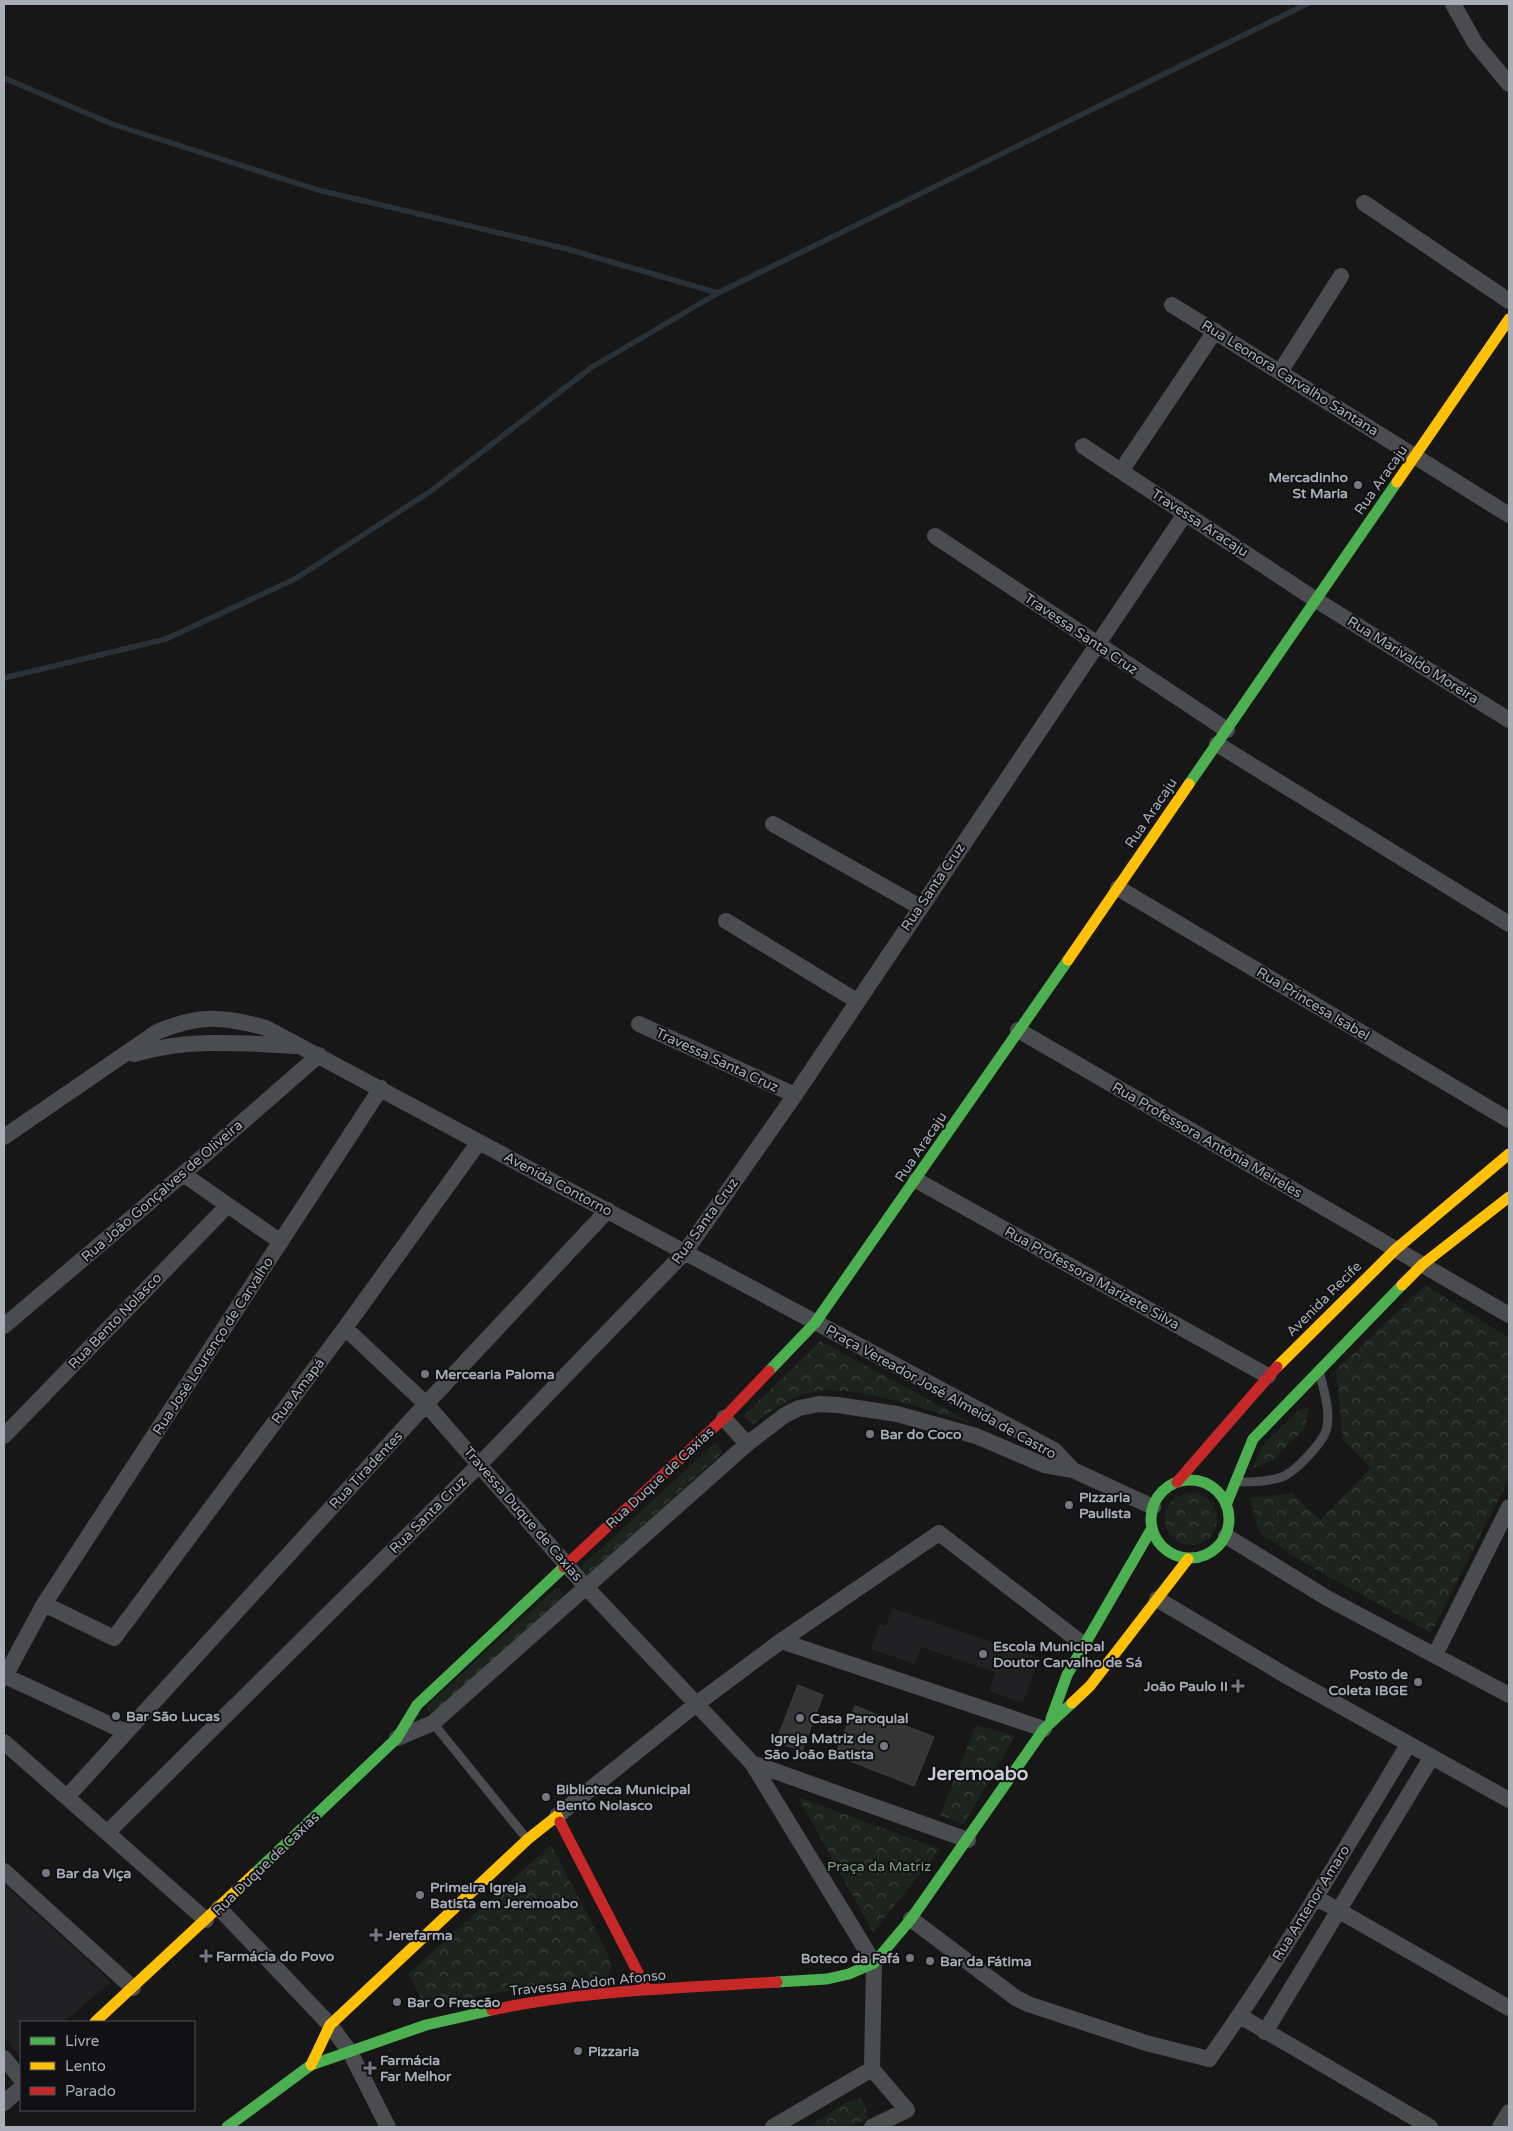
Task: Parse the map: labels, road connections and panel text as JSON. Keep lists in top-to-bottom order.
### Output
{
  "streets": {
    "street": [
      "Rua Leonora Carvalho Santana",
      "Rua Aracaju",
      "Travessa Aracaju",
      "Travessa Santa Cruz",
      "Rua Marivaldo Moreira",
      "Rua Santa Cruz",
      "Rua Princesa Isabel",
      "Rua Professora Antônia Meireles",
      "Avenida Contorno",
      "Rua João Gonçalves de Oliveira",
      "Rua Professora Marizete Silva",
      "Avenida Recife",
      "Rua Bento Nolasco",
      "Rua José Lourenço de Carvalho",
      "Rua Amapá",
      "Praça Vereador José Almeida de Castro",
      "Rua Tiradentes",
      "Rua Duque de Caxias",
      "Travessa Duque de Caxias",
      "Rua Antenor Amaro",
      "Travessa Abdon Afonso"
    ]
  },
  "crossings": [
    ["Rua Leonora Carvalho Santana", "Rua Aracaju"],
    ["Rua Aracaju", "Travessa Aracaju"],
    ["Rua Aracaju", "Travessa Santa Cruz"],
    ["Rua Aracaju", "Rua Marivaldo Moreira"],
    ["Rua Aracaju", "Rua Princesa Isabel"],
    ["Rua Aracaju", "Rua Professora Antônia Meireles"],
    ["Rua Aracaju", "Avenida Contorno"],
    ["Rua Aracaju", "Rua Professora Marizete Silva"],
    ["Rua Aracaju", "Praça Vereador José Almeida de Castro"],
    ["Travessa Aracaju", "Rua Marivaldo Moreira"],
    ["Travessa Aracaju", "Rua Santa Cruz"],
    ["Travessa Santa Cruz", "Rua Santa Cruz"],
    ["Rua Santa Cruz", "Avenida Contorno"],
    ["Rua Santa Cruz", "Travessa Duque de Caxias"],
    ["Rua Professora Antônia Meireles", "Avenida Recife"],
    ["Avenida Contorno", "Rua João Gonçalves de Oliveira"],
    ["Avenida Contorno", "Rua José Lourenço de Carvalho"],
    ["Avenida Contorno", "Rua Amapá"],
    ["Avenida Contorno", "Praça Vereador José Almeida de Castro"],
    ["Avenida Contorno", "Rua Tiradentes"],
    ["Rua Professora Marizete Silva", "Avenida Recife"],
    ["Avenida Recife", "Praça Vereador José Almeida de Castro"],
    ["Rua José Lourenço de Carvalho", "Rua Amapá"],
    ["Rua Amapá", "Travessa Duque de Caxias"],
    ["Praça Vereador José Almeida de Castro", "Rua Duque de Caxias"],
    ["Rua Tiradentes", "Travessa Duque de Caxias"],
    ["Rua Duque de Caxias", "Travessa Duque de Caxias"]
  ],
  "districts": ["Jeremoabo"],
  "parks": ["Praça da Matriz"],
  "places": {
    "other": [
      "Mercadinho St Maria",
      "Mercearia Paloma",
      "Bar do Coco",
      "Pizzaria Paulista",
      "Escola Municipal Doutor Carvalho de Sá",
      "Posto de Coleta IBGE",
      "Bar São Lucas",
      "Casa Paroquial",
      "Igreja Matriz de São João Batista",
      "Biblioteca Municipal Bento Nolasco",
      "Bar da Viça",
      "Primeira Igreja Batista em Jeremoabo",
      "Boteco da Fafá",
      "Bar da Fátima",
      "Bar O Frescão",
      "Pizzaria"
    ],
    "health": [
      "João Paulo II",
      "Jerefarma",
      "Farmácia do Povo",
      "Farmácia Far Melhor"
    ]
  },
  "legend": ["Livre", "Lento", "Parado"]
}
